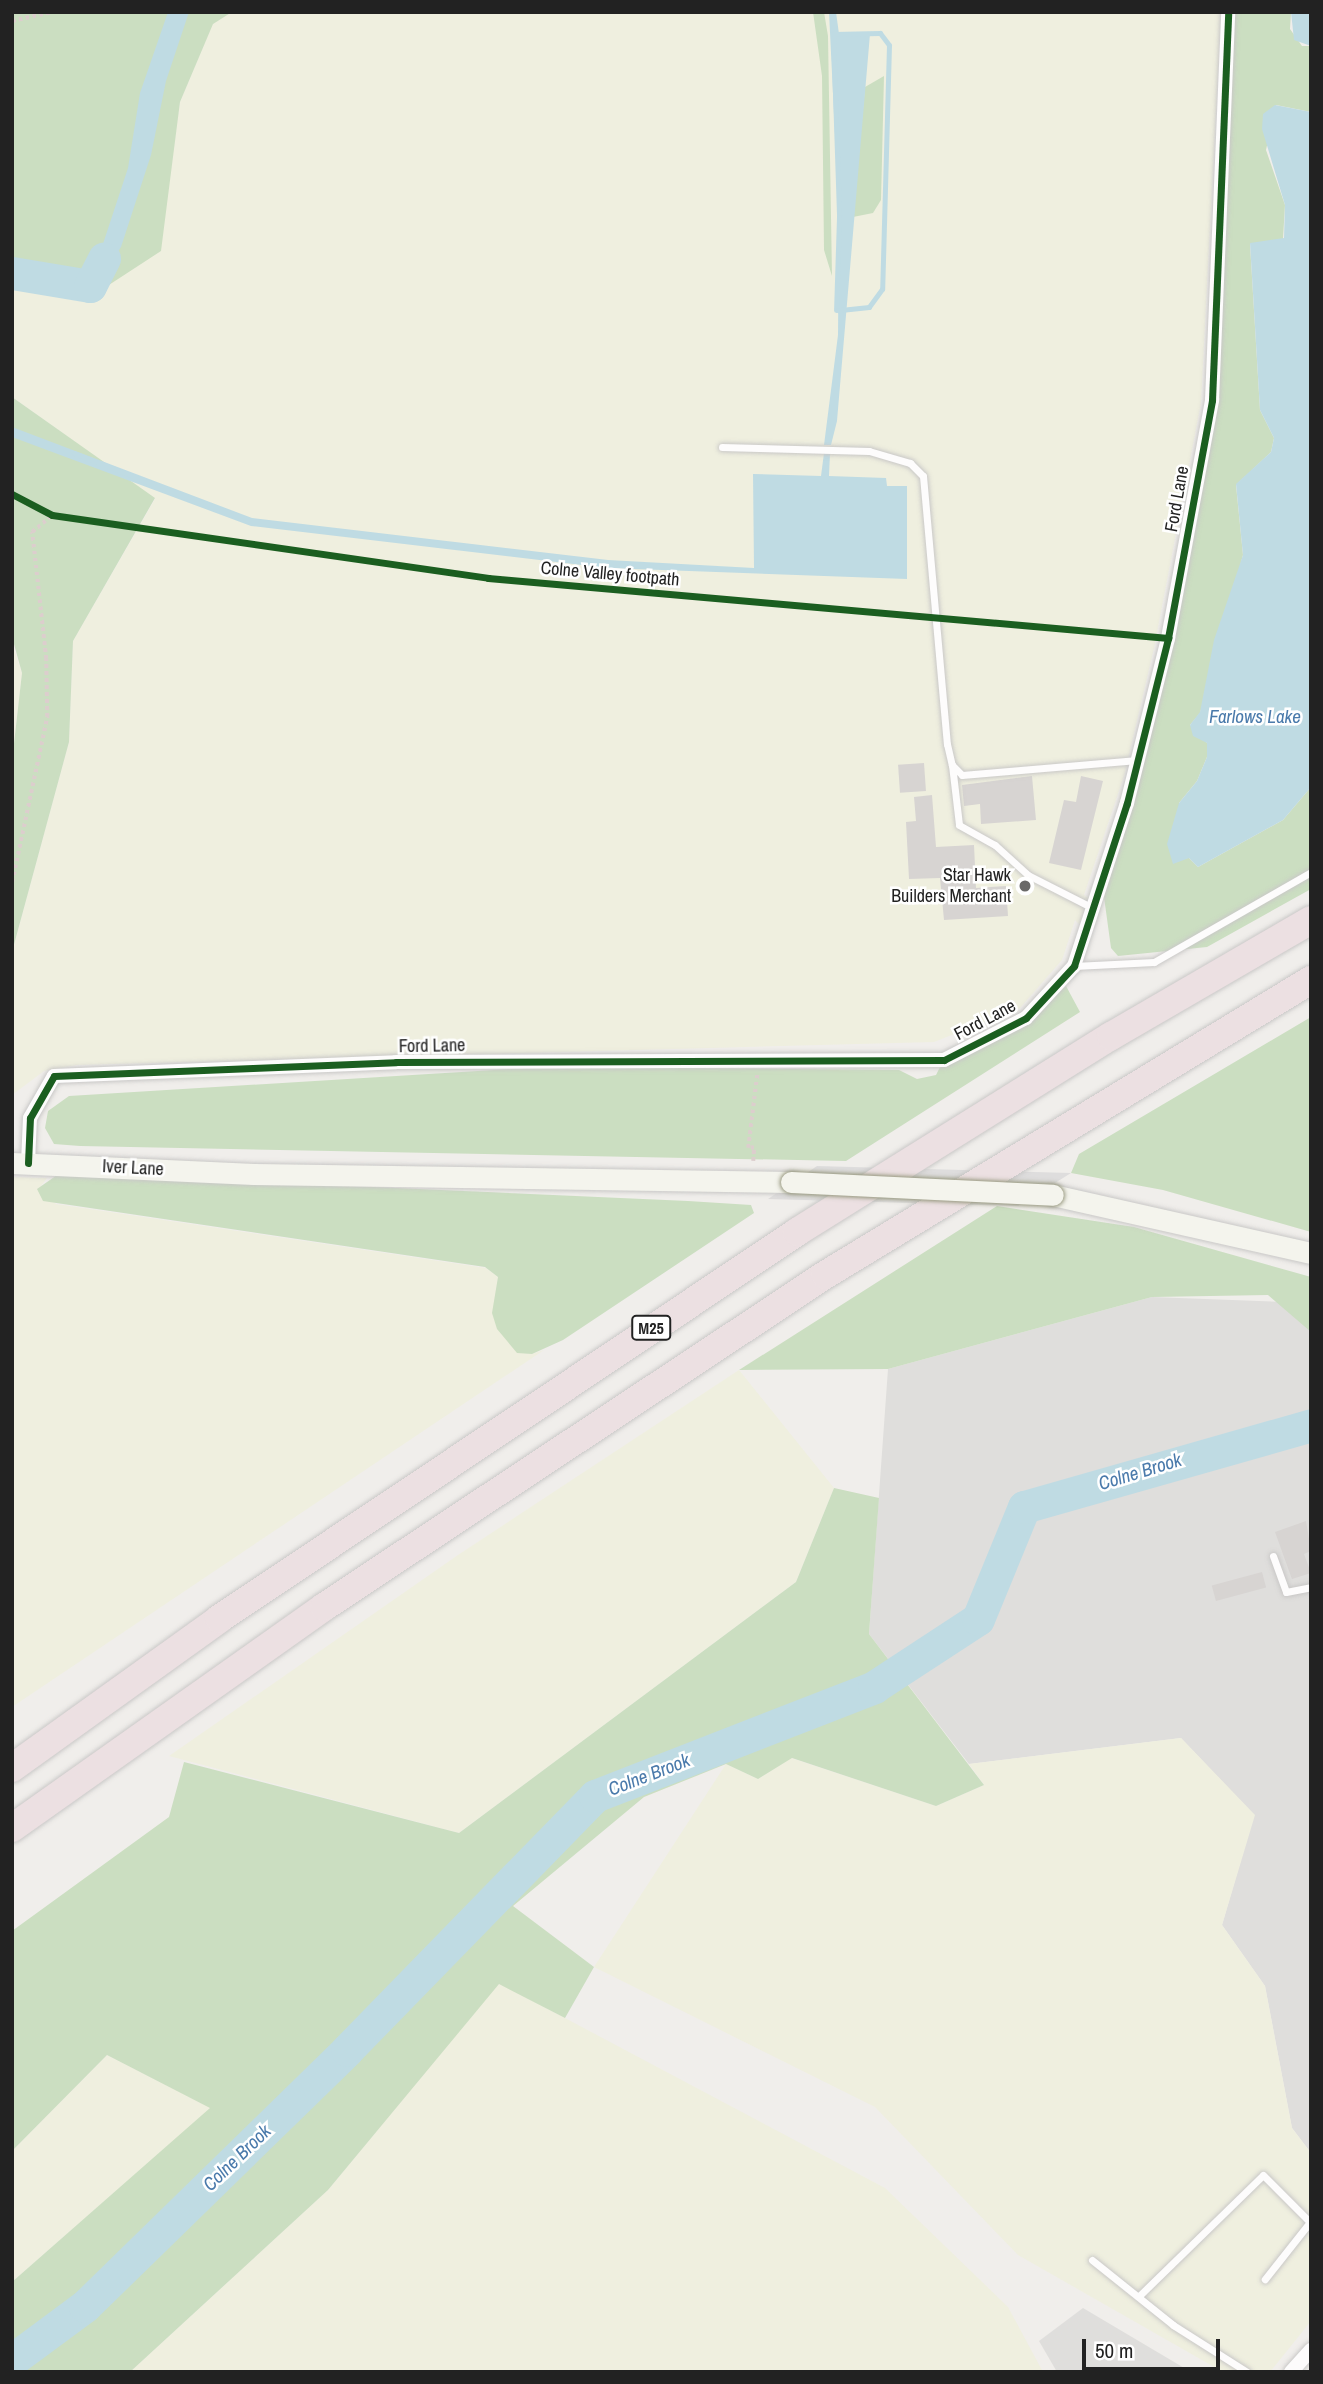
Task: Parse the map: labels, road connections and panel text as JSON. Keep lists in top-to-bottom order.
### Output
{
  "streets": {
    "highway": ["M25"],
    "main road": ["Iver Lane"],
    "street": ["Ford Lane"],
    "cycle path": ["Colne Valley footpath"]
  },
  "crossings": [
    ["Ford Lane", "Iver Lane"]
  ],
  "water": ["Farlows Lake", "Colne Brook"],
  "places": ["Star Hawk Builders Merchant"],
  "scale_bar": "50 m"
}
